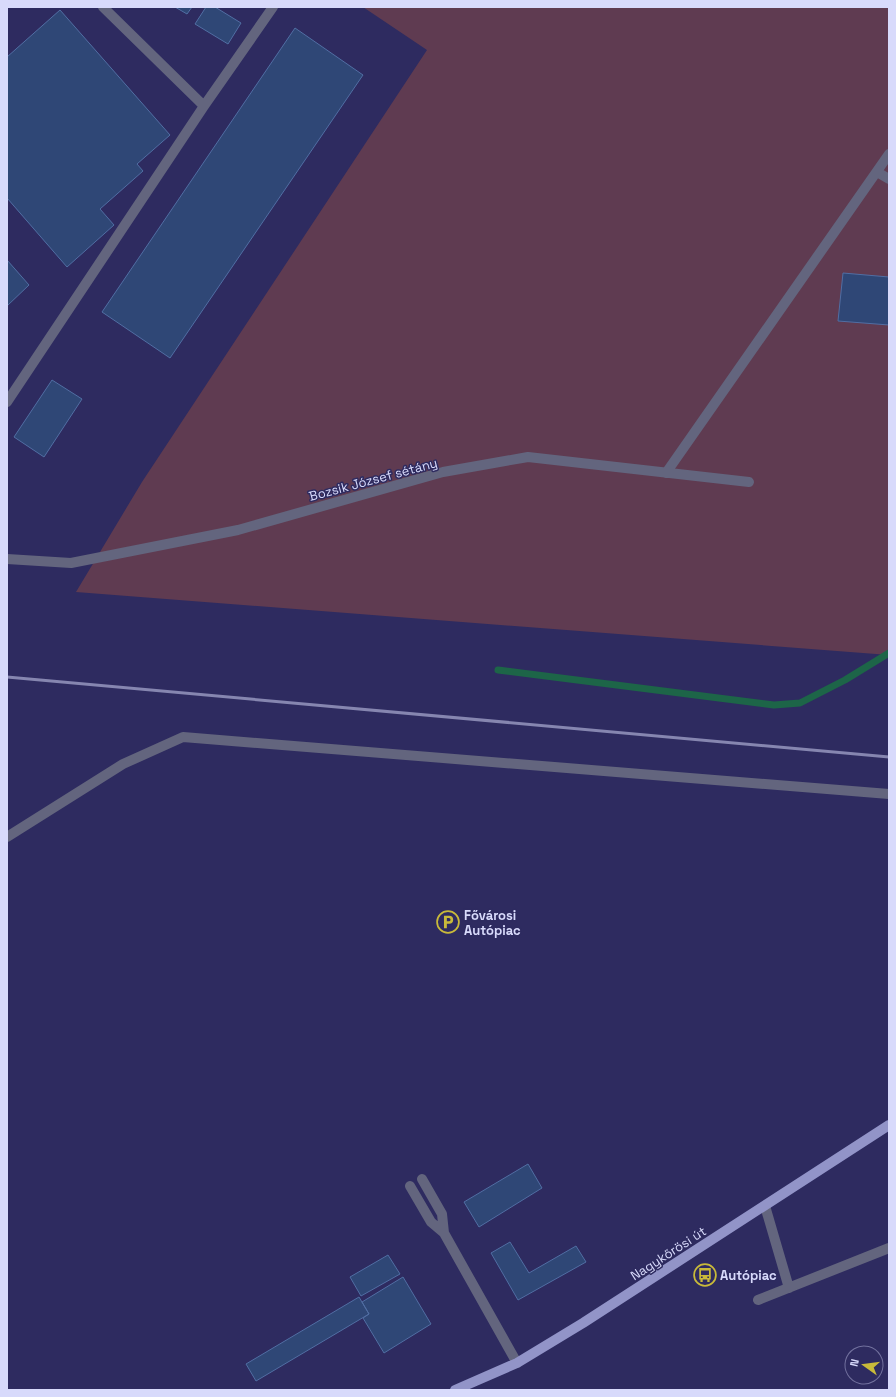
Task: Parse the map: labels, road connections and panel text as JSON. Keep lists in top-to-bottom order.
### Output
{
  "streets": {
    "main road": ["Nagykőrösi út"],
    "lane": ["Bozsik József sétány"]
  },
  "places": {
    "parking": ["Fővárosi Autópiac"],
    "bus stop": ["Autópiac"]
  },
  "north": "left"
}
